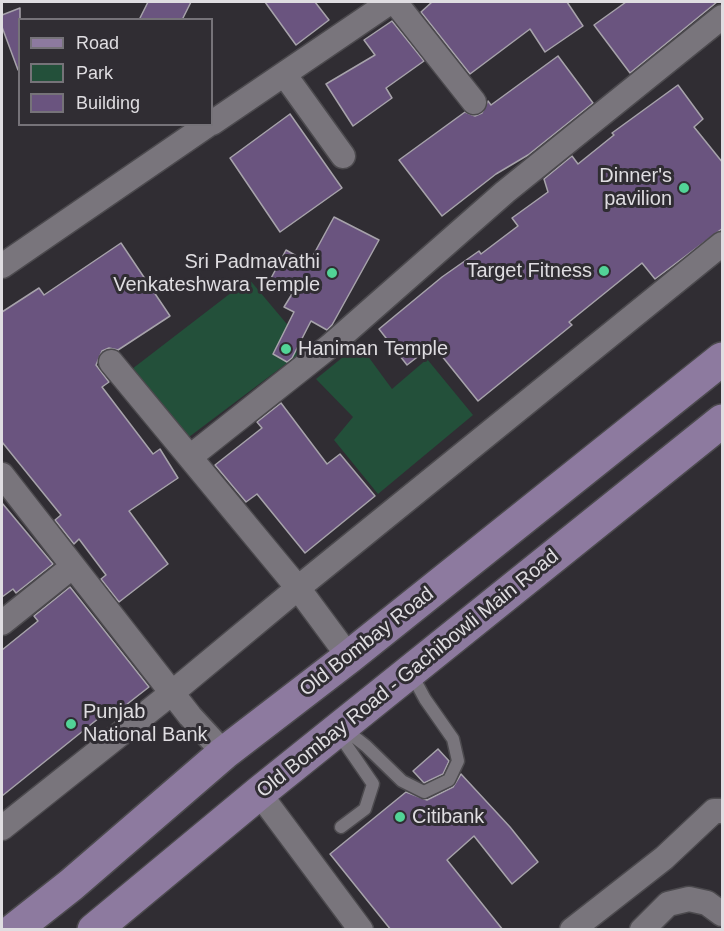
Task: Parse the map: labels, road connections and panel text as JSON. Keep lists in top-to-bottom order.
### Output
{
  "streets": {
    "main road": ["Old Bombay Road", "Old Bombay Road - Gachibowli Main Road"]
  },
  "places": [
    "Dinner's pavilion",
    "Target Fitness",
    "Sri Padmavathi Venkateshwara Temple",
    "Haniman Temple",
    "Punjab National Bank",
    "Citibank"
  ],
  "legend": ["Road", "Park", "Building"]
}
